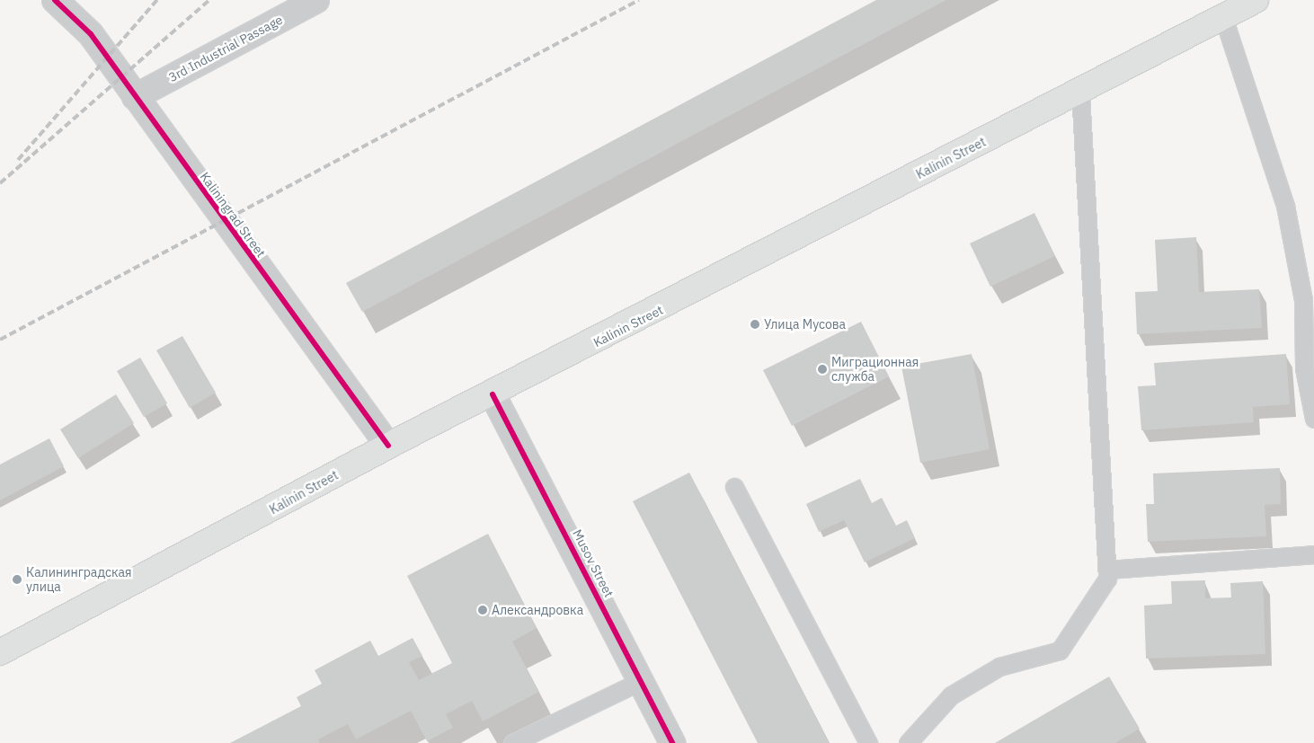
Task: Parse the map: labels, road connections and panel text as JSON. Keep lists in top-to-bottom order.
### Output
{
  "streets": {
    "main road": ["Kalinin Street"],
    "street": ["3rd Industrial Passage", "Kaliningrad Street", "Musov Street"]
  },
  "crossings": [
    ["3rd Industrial Passage", "Kaliningrad Street"],
    ["Kalinin Street", "Kaliningrad Street"],
    ["Kalinin Street", "Musov Street"]
  ],
  "places": [
    "Улица Мусова",
    "Миграционная служба",
    "Калининградская улица",
    "Александровка"
  ]
}
